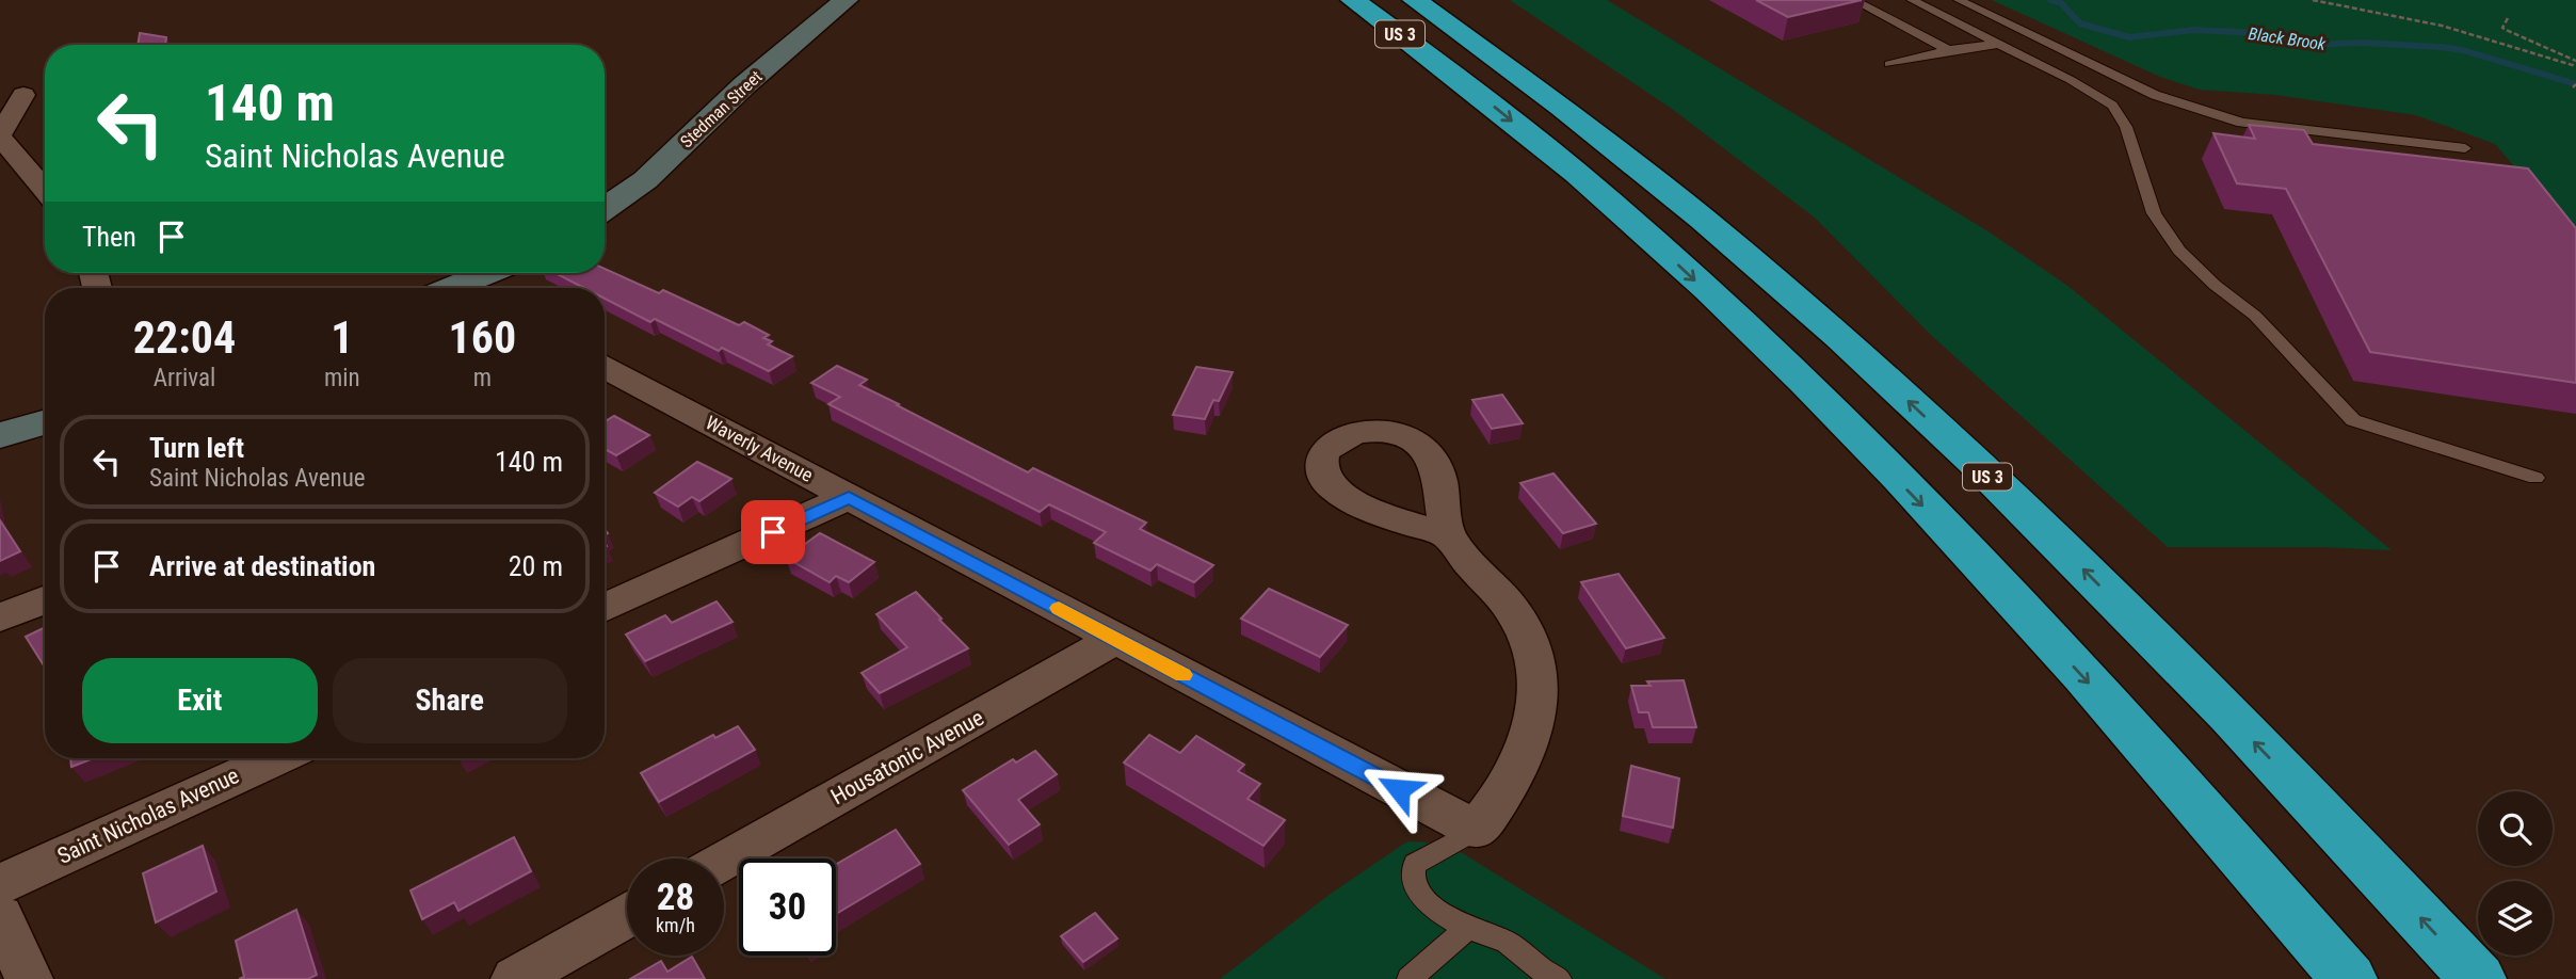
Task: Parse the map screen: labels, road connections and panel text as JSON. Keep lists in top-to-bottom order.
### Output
{
  "streets": {
    "highway": ["US 3"],
    "main road": ["Stedman Street"],
    "street": ["Waverly Avenue", "Housatonic Avenue", "Saint Nicholas Avenue"]
  },
  "crossings": [
    ["Waverly Avenue", "Housatonic Avenue"]
  ],
  "water": ["Black Brook"],
  "page": {
    "turn": ["140 m", "Saint Nicholas Avenue"],
    "then": "Then",
    "eta": [
      "22:04",
      "Arrival",
      "1",
      "min",
      "160",
      "m"
    ],
    "list": [
      {
        "name": "Turn left",
        "note": "Saint Nicholas Avenue",
        "value": "140 m"
      },
      {
        "name": "Arrive at destination",
        "value": "20 m"
      }
    ],
    "buttons": ["Exit", "Share"],
    "speed": "28 km/h",
    "limit": "30"
  }
}
